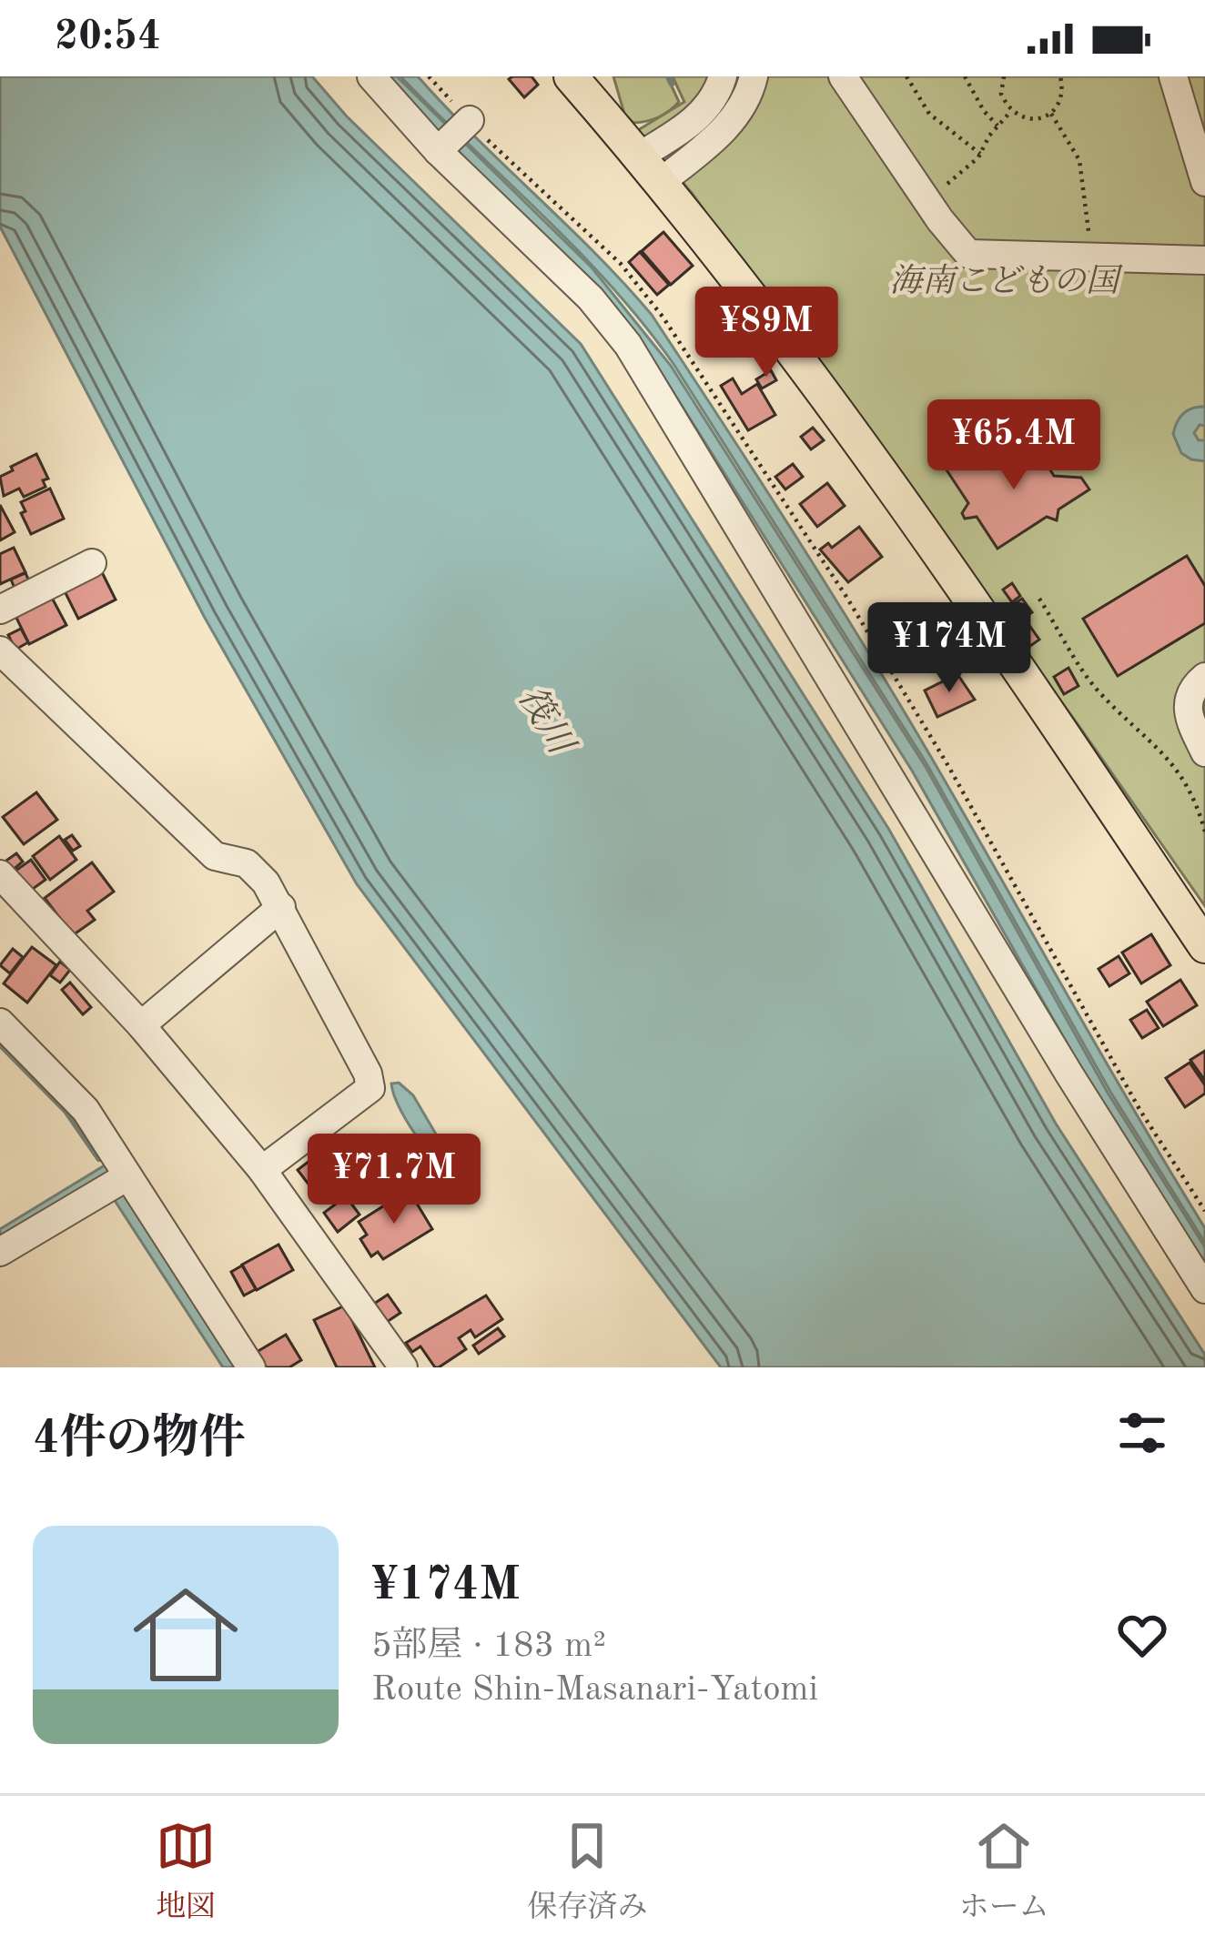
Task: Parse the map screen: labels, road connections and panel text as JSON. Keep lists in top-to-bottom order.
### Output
{
  "water": ["筏川"],
  "parks": ["海南こどもの国"],
  "page": {
    "status": "20:54",
    "price": [
      "¥89M",
      "¥65.4M",
      "¥174M",
      "¥71.7M"
    ],
    "heading": "4件の物件",
    "list": [
      {
        "name": "¥174M",
        "note": "5部屋 · 183 m² · Route Shin-Masanari-Yatomi"
      }
    ],
    "tabs": ["地図", "保存済み", "ホーム"]
  }
}
